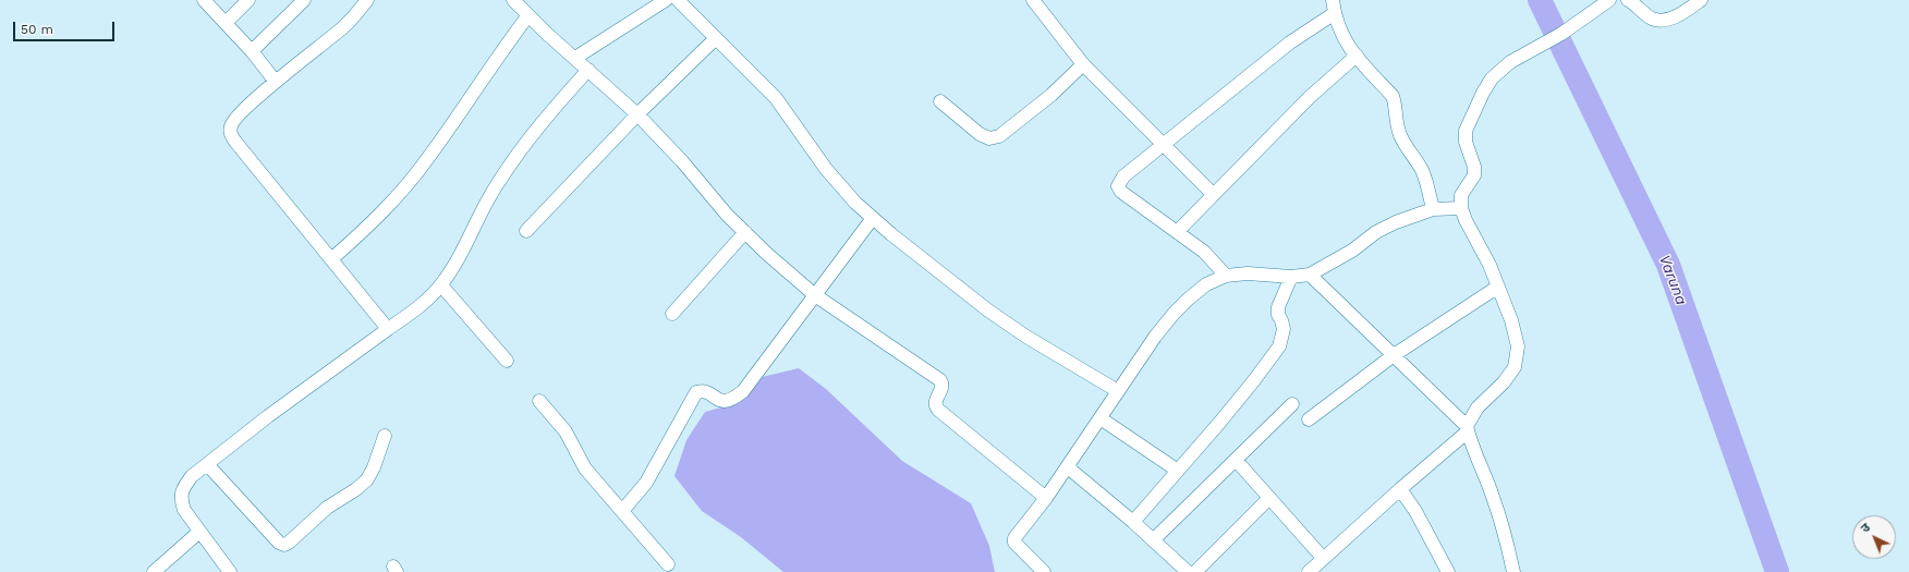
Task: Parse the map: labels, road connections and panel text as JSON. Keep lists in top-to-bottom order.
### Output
{
  "water": ["Varuna"],
  "scale_bar": "50 m",
  "north": "top left"
}
